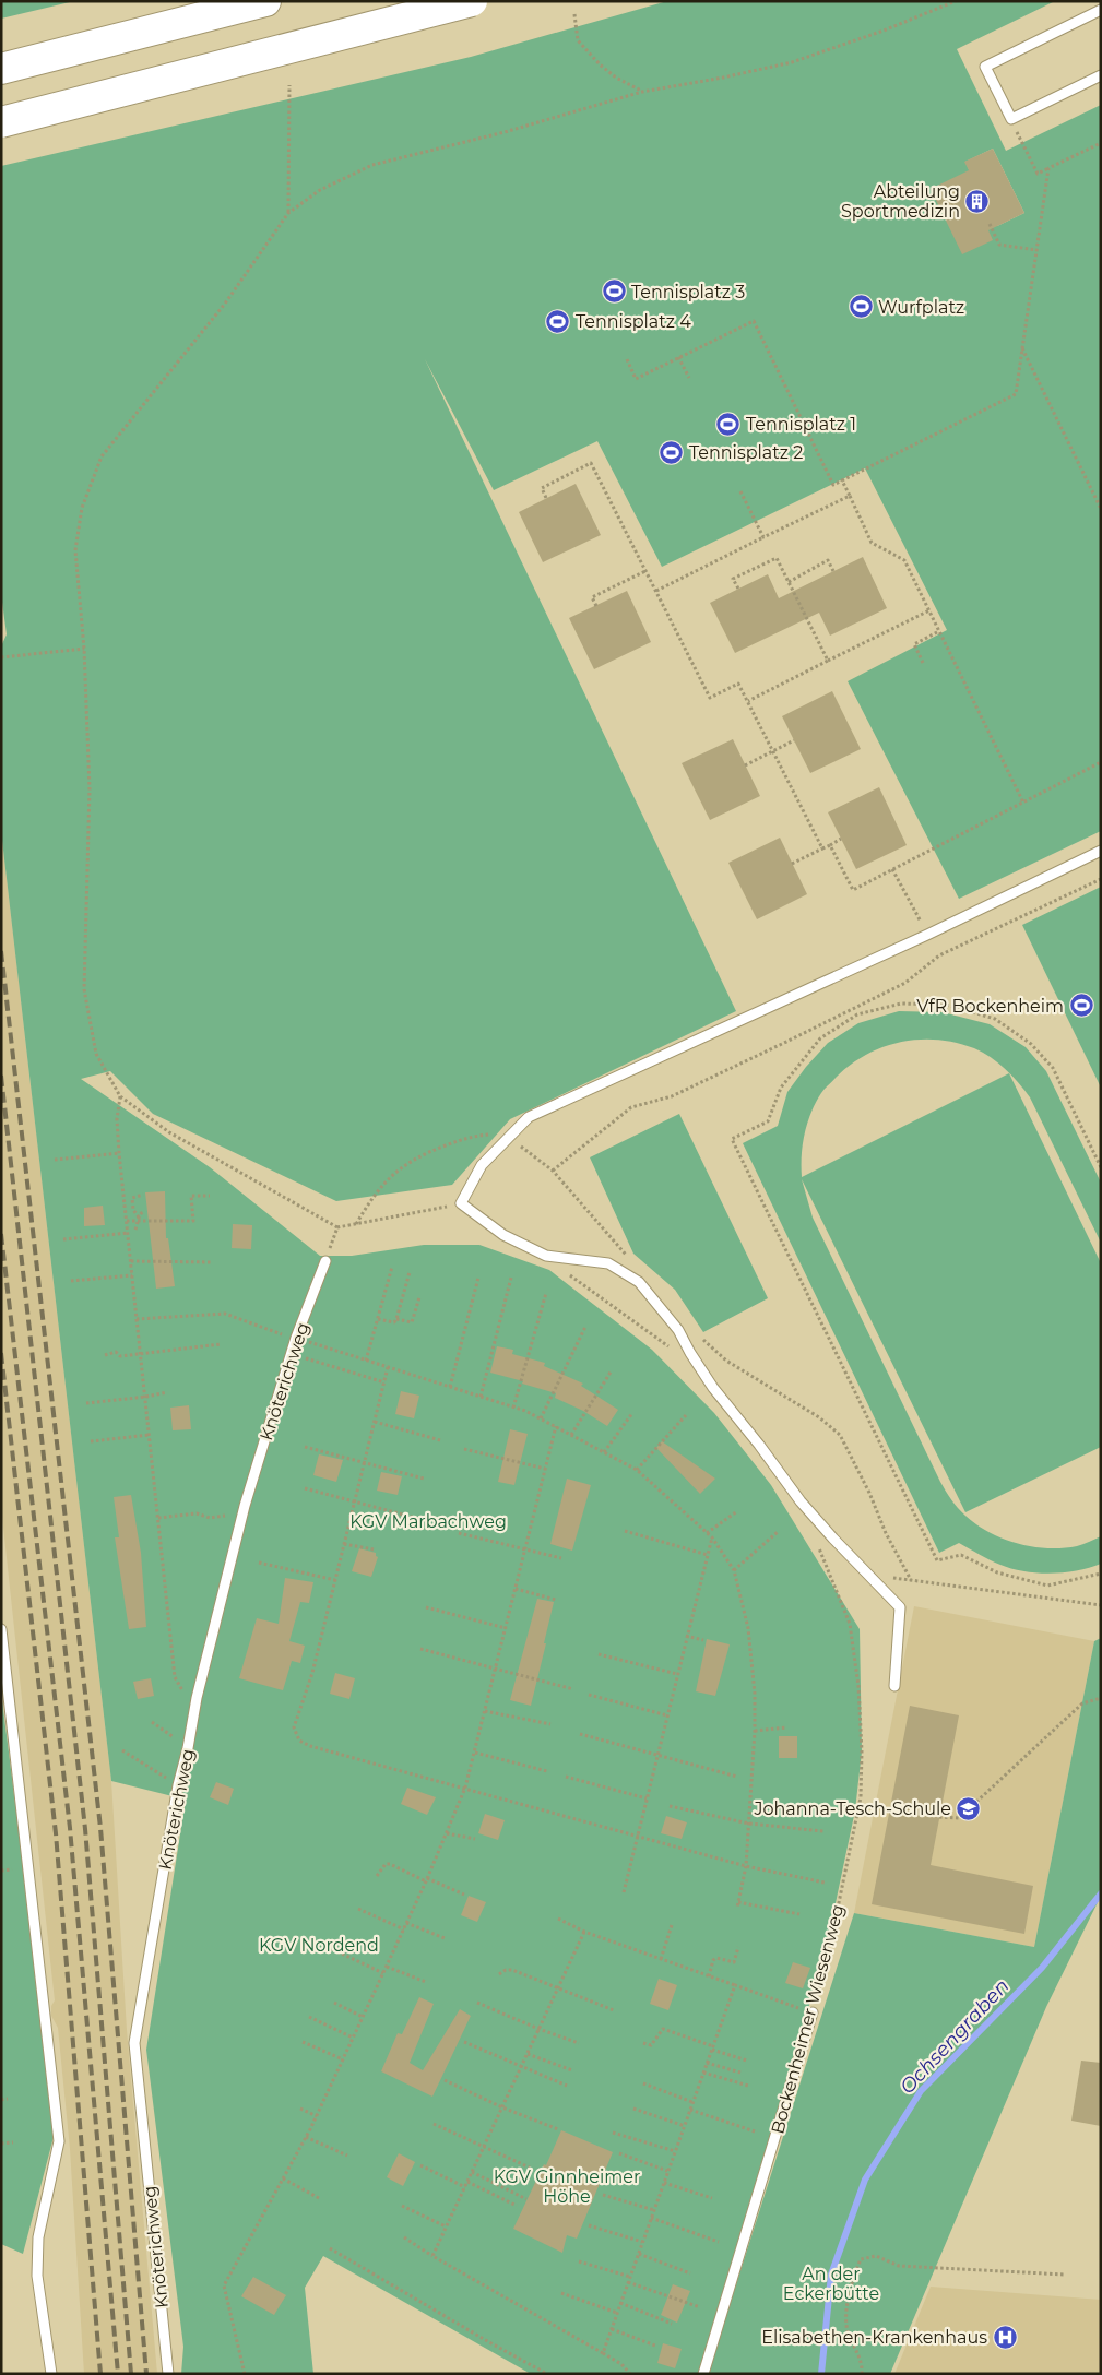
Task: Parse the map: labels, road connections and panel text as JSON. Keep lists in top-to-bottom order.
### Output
{
  "streets": {
    "lane": ["Knöterichweg", "Bockenheimer Wiesenweg"]
  },
  "water": ["Ochsengraben"],
  "parks": [
    "KGV Marbachweg",
    "KGV Nordend",
    "KGV Ginnheimer Höhe",
    "An der Eckerbütte"
  ],
  "places": {
    "building": ["Abteilung Sportmedizin"],
    "sports": [
      "Tennisplatz 3",
      "Wurfplatz",
      "Tennisplatz 4",
      "Tennisplatz 1",
      "Tennisplatz 2",
      "VfR Bockenheim"
    ],
    "school or university": ["Johanna-Tesch-Schule"],
    "hospital": ["Elisabethen-Krankenhaus"]
  }
}
